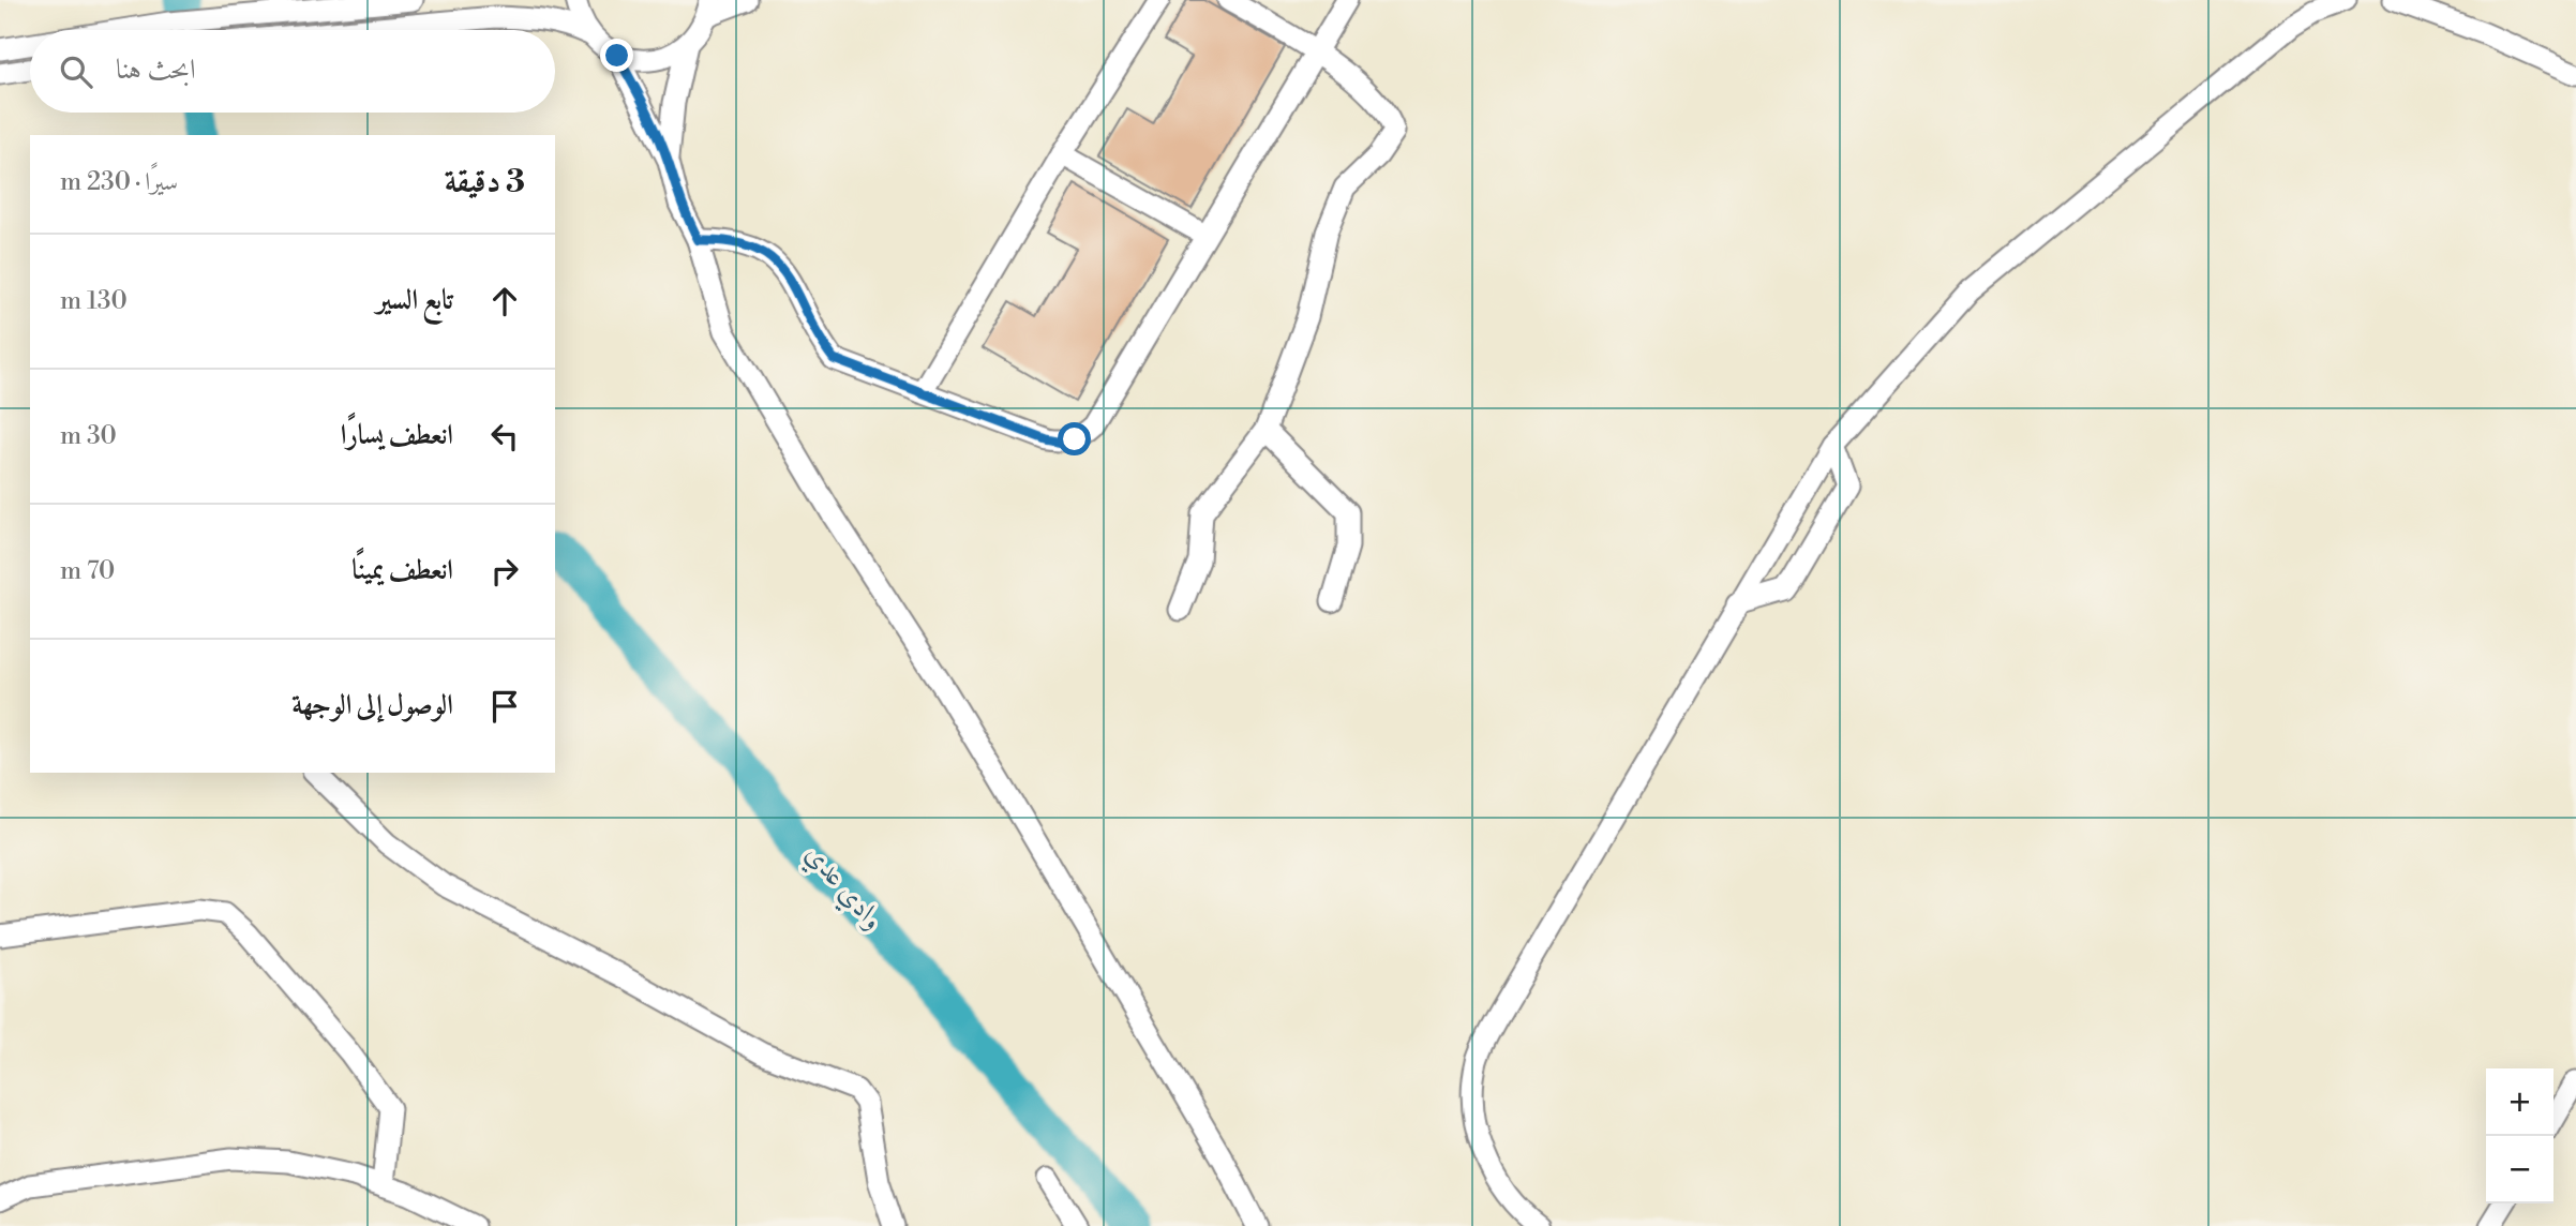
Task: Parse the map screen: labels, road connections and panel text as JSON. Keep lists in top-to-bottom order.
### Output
{
  "water": ["وادي عدي"],
  "page": {
    "search": "ابحث هنا",
    "heading": ["3 دقيقة", "سيرًا · 230 m"],
    "list": [
      ["تابع السير", "130 m"],
      ["انعطف يسارًا", "30 m"],
      ["انعطف يمينًا", "70 m"],
      "الوصول إلى الوجهة"
    ],
    "map_buttons": ["+", "−"]
  }
}
